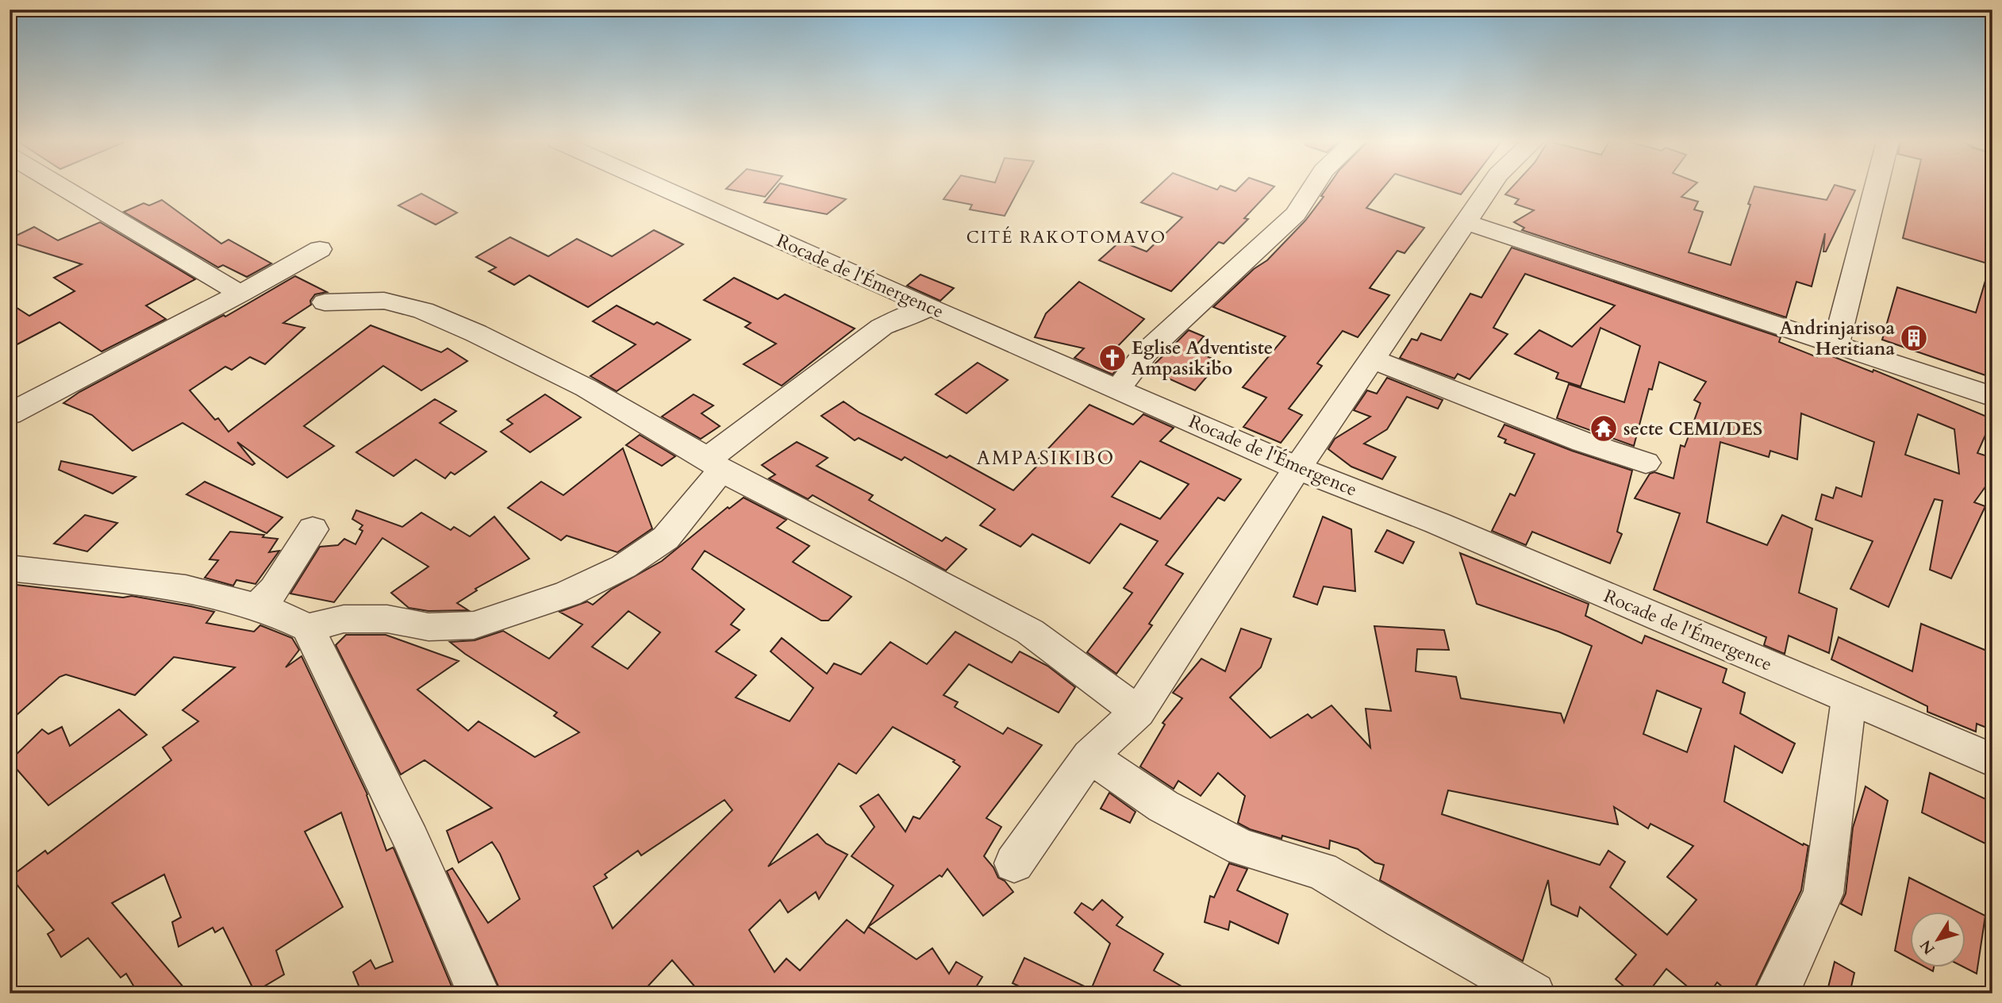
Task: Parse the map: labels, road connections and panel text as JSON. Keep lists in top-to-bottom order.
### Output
{
  "streets": {
    "street": ["Rocade de l'Émergence"]
  },
  "districts": ["CITÉ RAKOTOMAVO", "AMPASIKIBO"],
  "places": {
    "building": ["Andrinjarisoa Heritiana"],
    "church": ["Eglise Adventiste Ampasikibo"],
    "temple": ["secte CEMI/DES"]
  },
  "north": "bottom left"
}
